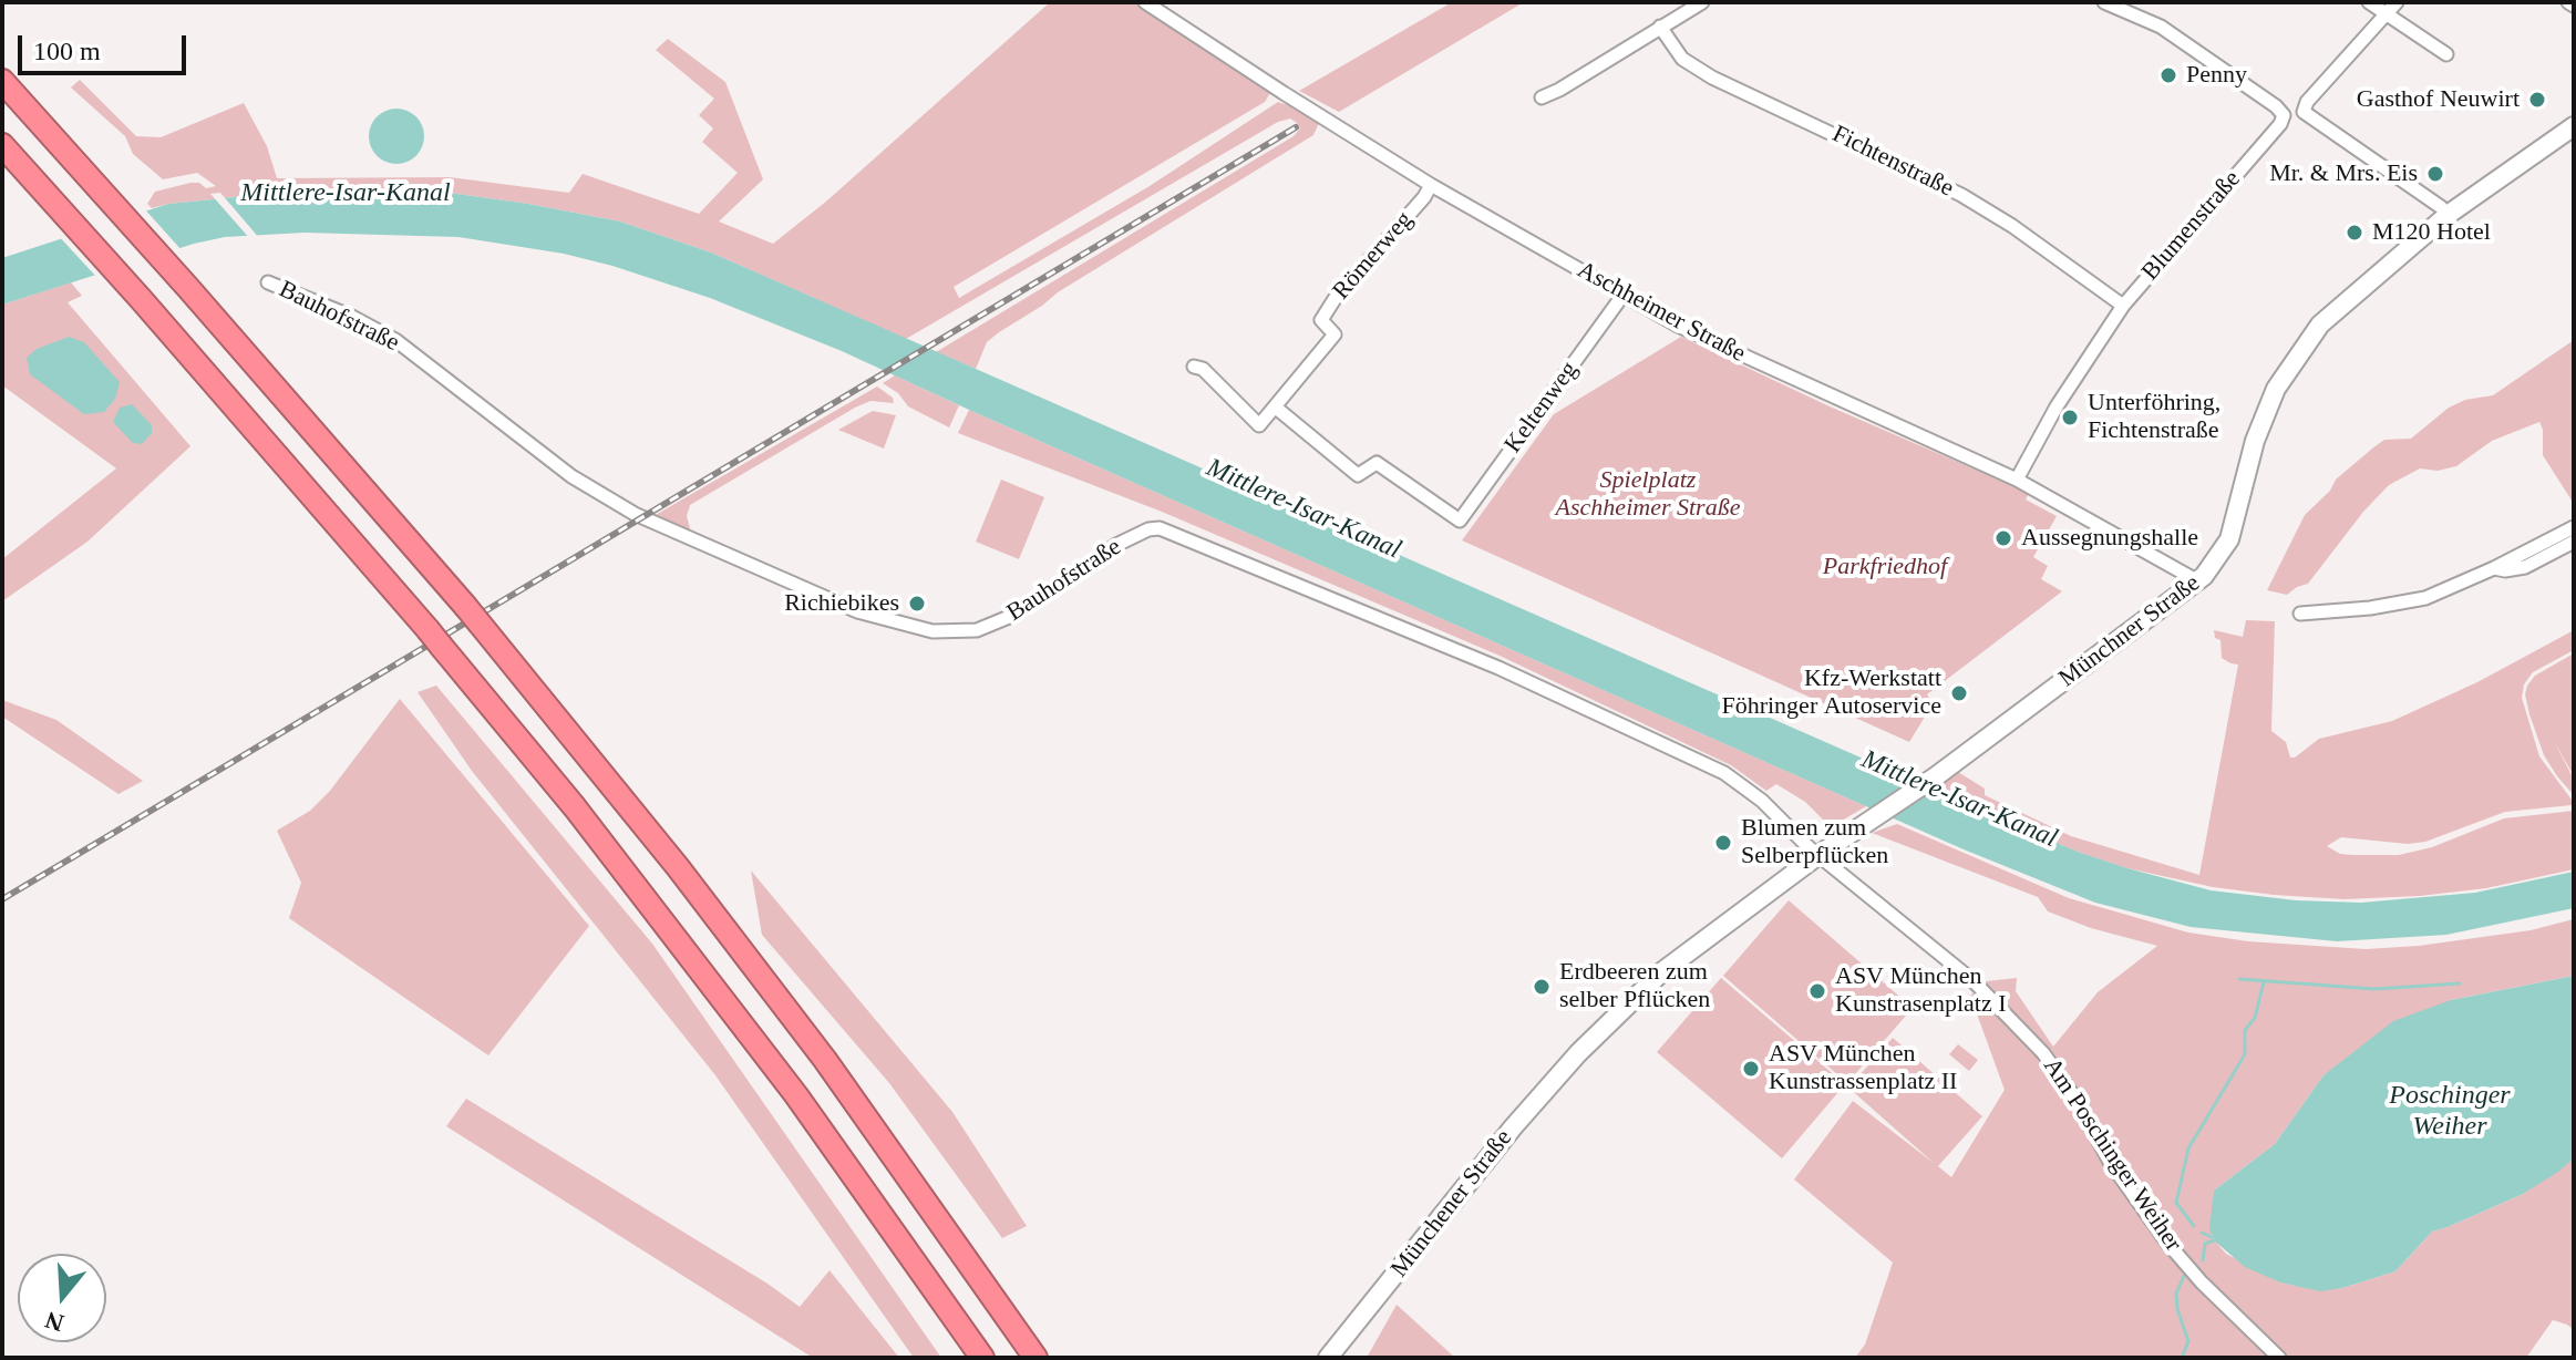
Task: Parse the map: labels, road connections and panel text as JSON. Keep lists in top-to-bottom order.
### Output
{
  "streets": {
    "main road": ["Münchner Straße", "Münchener Straße"],
    "street": [
      "Fichtenstraße",
      "Blumenstraße",
      "Römerweg",
      "Aschheimer Straße",
      "Bauhofstraße",
      "Keltenweg",
      "Am Poschinger Weiher"
    ]
  },
  "crossings": [
    ["Fichtenstraße", "Blumenstraße"],
    ["Blumenstraße", "Aschheimer Straße"],
    ["Römerweg", "Aschheimer Straße"],
    ["Römerweg", "Keltenweg"],
    ["Aschheimer Straße", "Keltenweg"],
    ["Aschheimer Straße", "Münchner Straße"],
    ["Bauhofstraße", "Münchner Straße"],
    ["Bauhofstraße", "Am Poschinger Weiher"],
    ["Münchner Straße", "Am Poschinger Weiher"],
    ["Münchner Straße", "Münchener Straße"]
  ],
  "water": ["Mittlere-Isar-Kanal", "Poschinger Weiher"],
  "parks": ["Spielplatz Aschheimer Straße", "Parkfriedhof"],
  "places": [
    "Penny",
    "Gasthof Neuwirt",
    "Mr. & Mrs. Eis",
    "M120 Hotel",
    "Unterföhring, Fichtenstraße",
    "Aussegnungshalle",
    "Richiebikes",
    "Kfz-Werkstatt Föhringer Autoservice",
    "Blumen zum Selberpflücken",
    "Erdbeeren zum selber Pflücken",
    "ASV München Kunstrasenplatz I",
    "ASV München Kunstrassenplatz II"
  ],
  "scale_bar": "100 m",
  "north": "bottom"
}
